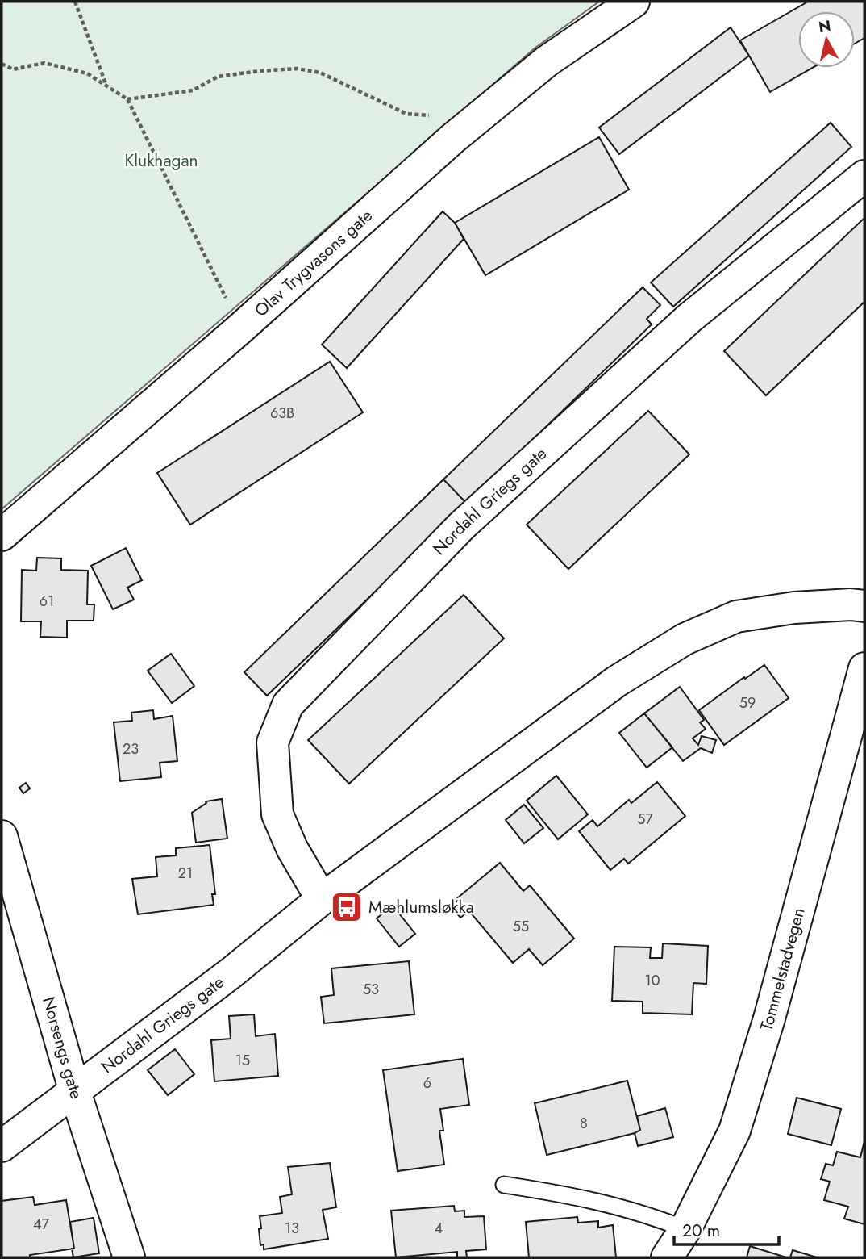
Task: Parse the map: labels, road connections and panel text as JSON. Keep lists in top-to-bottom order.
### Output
{
  "streets": {
    "street": [
      "Olav Trygvasons gate",
      "Nordahl Griegs gate",
      "Tommelstadvegen",
      "Norsengs gate"
    ]
  },
  "crossings": [
    ["Nordahl Griegs gate", "Norsengs gate"]
  ],
  "parks": ["Klukhagan"],
  "places": {
    "bus stop": ["Mæhlumsløkka"]
  },
  "house_numbers": [
    "63B",
    "61",
    "59",
    "23",
    "57",
    "21",
    "55",
    "10",
    "53",
    "15",
    "6",
    "8",
    "47",
    "13",
    "4"
  ],
  "scale_bar": "20 m",
  "north": "top"
}
